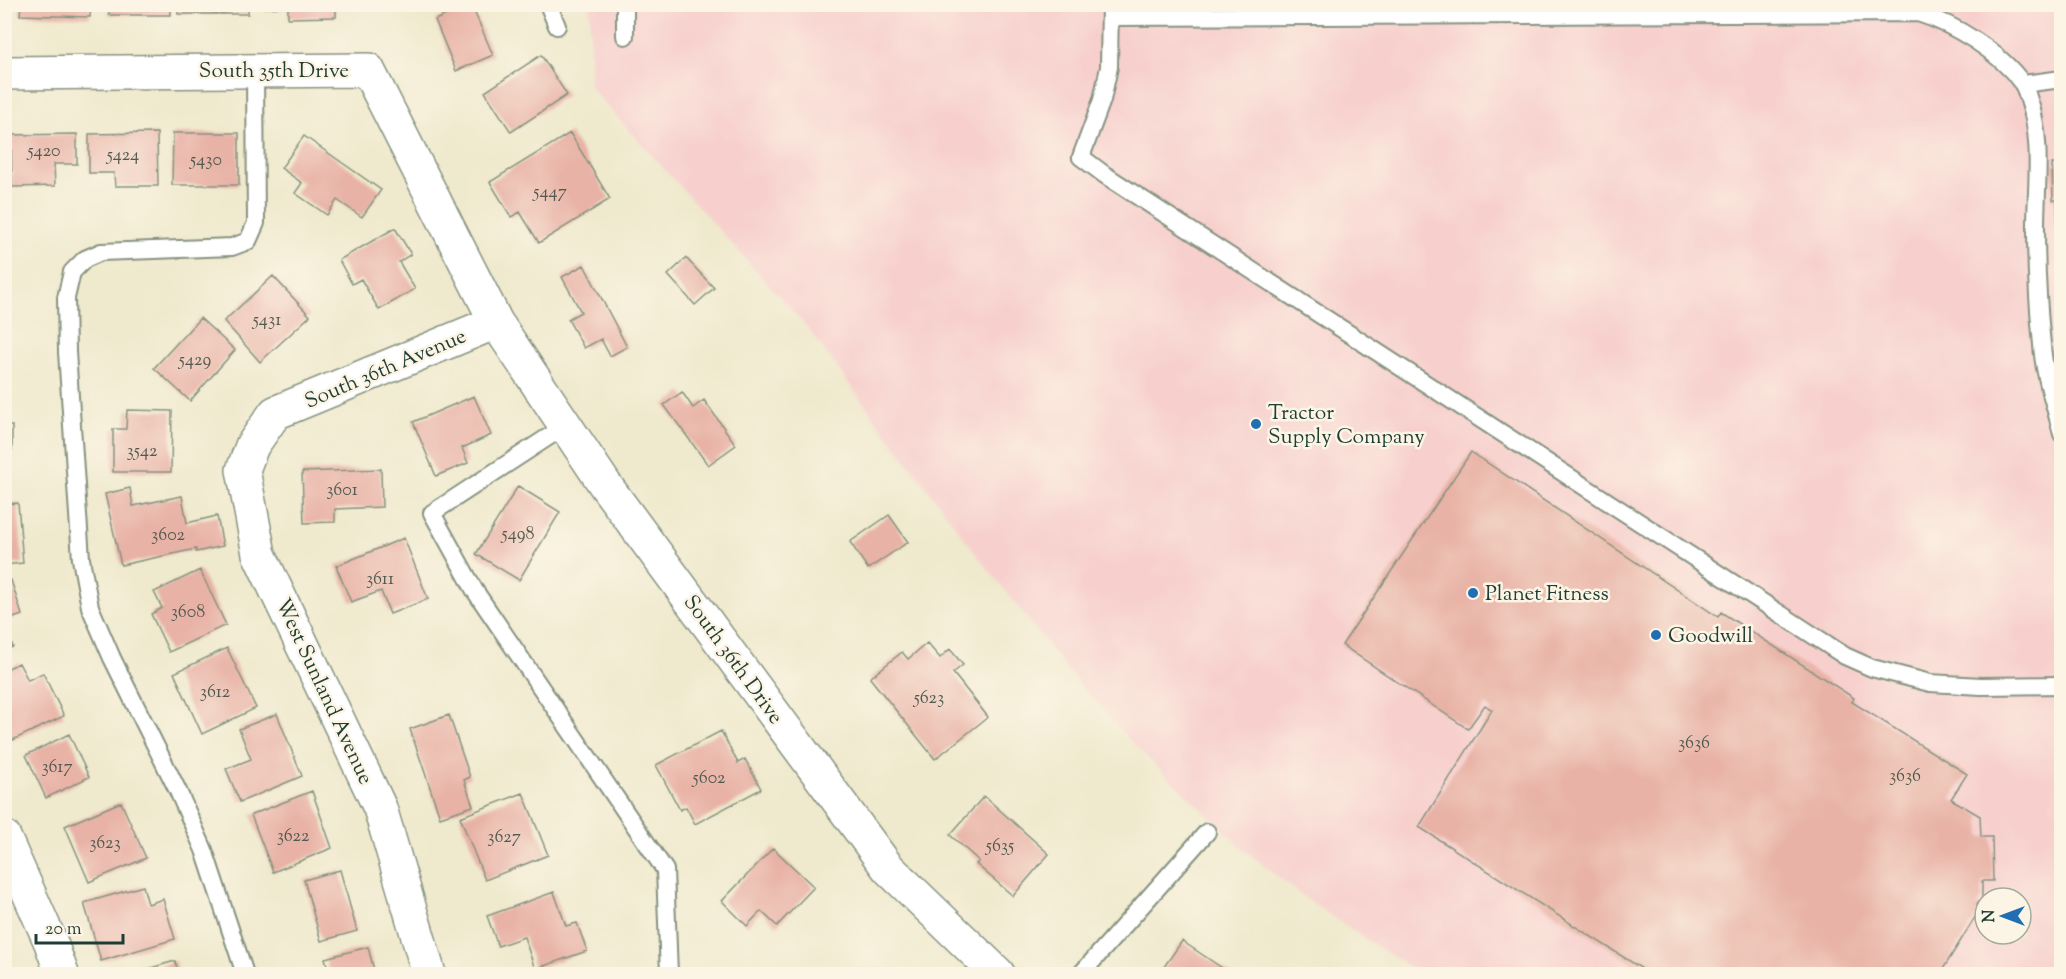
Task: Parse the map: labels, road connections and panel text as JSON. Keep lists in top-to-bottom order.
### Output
{
  "streets": {
    "street": [
      "South 35th Drive",
      "South 36th Avenue",
      "South 36th Drive",
      "West Sunland Avenue"
    ]
  },
  "crossings": [
    ["South 35th Drive", "South 36th Avenue"],
    ["South 35th Drive", "South 36th Drive"],
    ["South 36th Avenue", "South 36th Drive"],
    ["South 36th Avenue", "West Sunland Avenue"]
  ],
  "places": ["Tractor Supply Company", "Planet Fitness", "Goodwill"],
  "house_numbers": [
    "5420",
    "5424",
    "5430",
    "5447",
    "5431",
    "5429",
    "3542",
    "3601",
    "5498",
    "3602",
    "3611",
    "3608",
    "3612",
    "5623",
    "3636",
    "3617",
    "3636",
    "5602",
    "3622",
    "3627",
    "3623",
    "5635"
  ],
  "scale_bar": "20 m",
  "north": "left"
}
